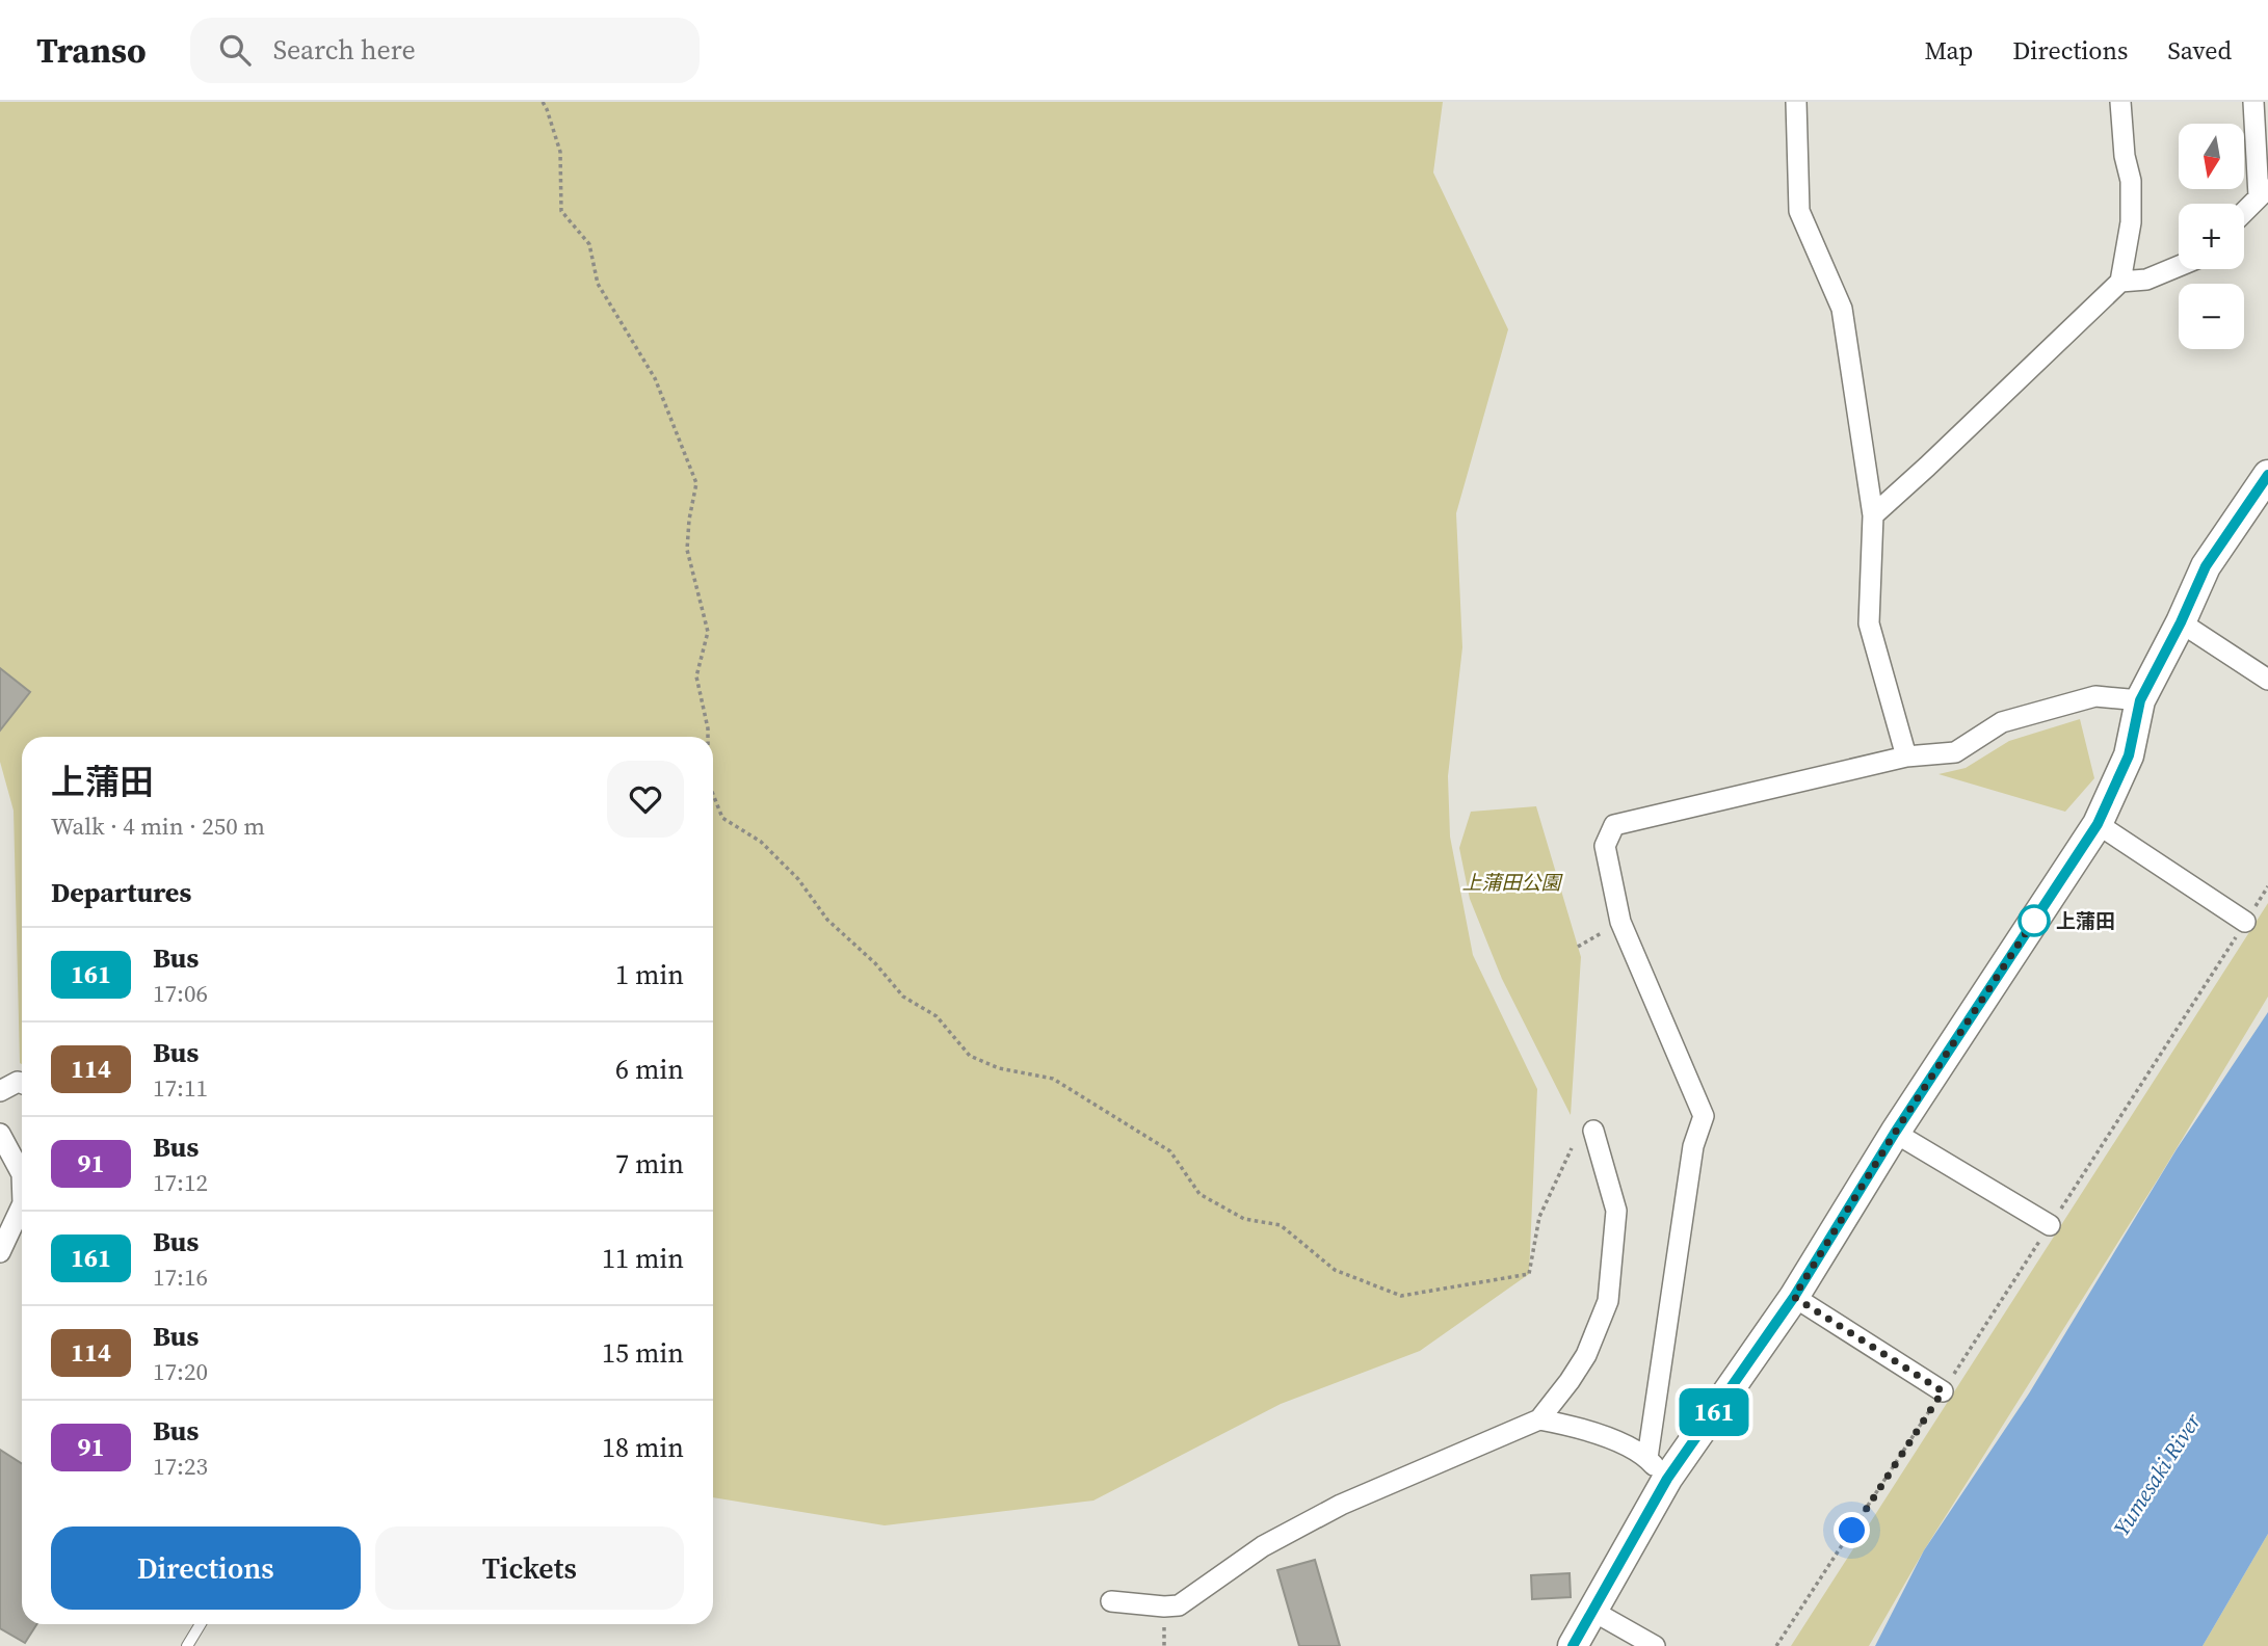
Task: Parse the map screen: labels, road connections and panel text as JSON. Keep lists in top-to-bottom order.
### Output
{
  "water": ["Yumesaki River"],
  "parks": ["上蒲田公園"],
  "places": ["上蒲田"],
  "lines": ["bus line 161"],
  "north": "bottom",
  "page": {
    "header": "Transo",
    "search": "Search here",
    "nav": ["Map", "Directions", "Saved"],
    "on_map": "161",
    "map_buttons": ["+", "−"],
    "heading": [
      ["上蒲田", "Walk · 4 min · 250 m"],
      "Departures"
    ],
    "list": [
      {
        "mark": "161",
        "name": "Bus",
        "note": "17:06",
        "value": "1 min"
      },
      {
        "mark": "114",
        "name": "Bus",
        "note": "17:11",
        "value": "6 min"
      },
      {
        "mark": "91",
        "name": "Bus",
        "note": "17:12",
        "value": "7 min"
      },
      {
        "mark": "161",
        "name": "Bus",
        "note": "17:16",
        "value": "11 min"
      },
      {
        "mark": "114",
        "name": "Bus",
        "note": "17:20",
        "value": "15 min"
      },
      {
        "mark": "91",
        "name": "Bus",
        "note": "17:23",
        "value": "18 min"
      }
    ],
    "buttons": ["Directions", "Tickets"]
  }
}
